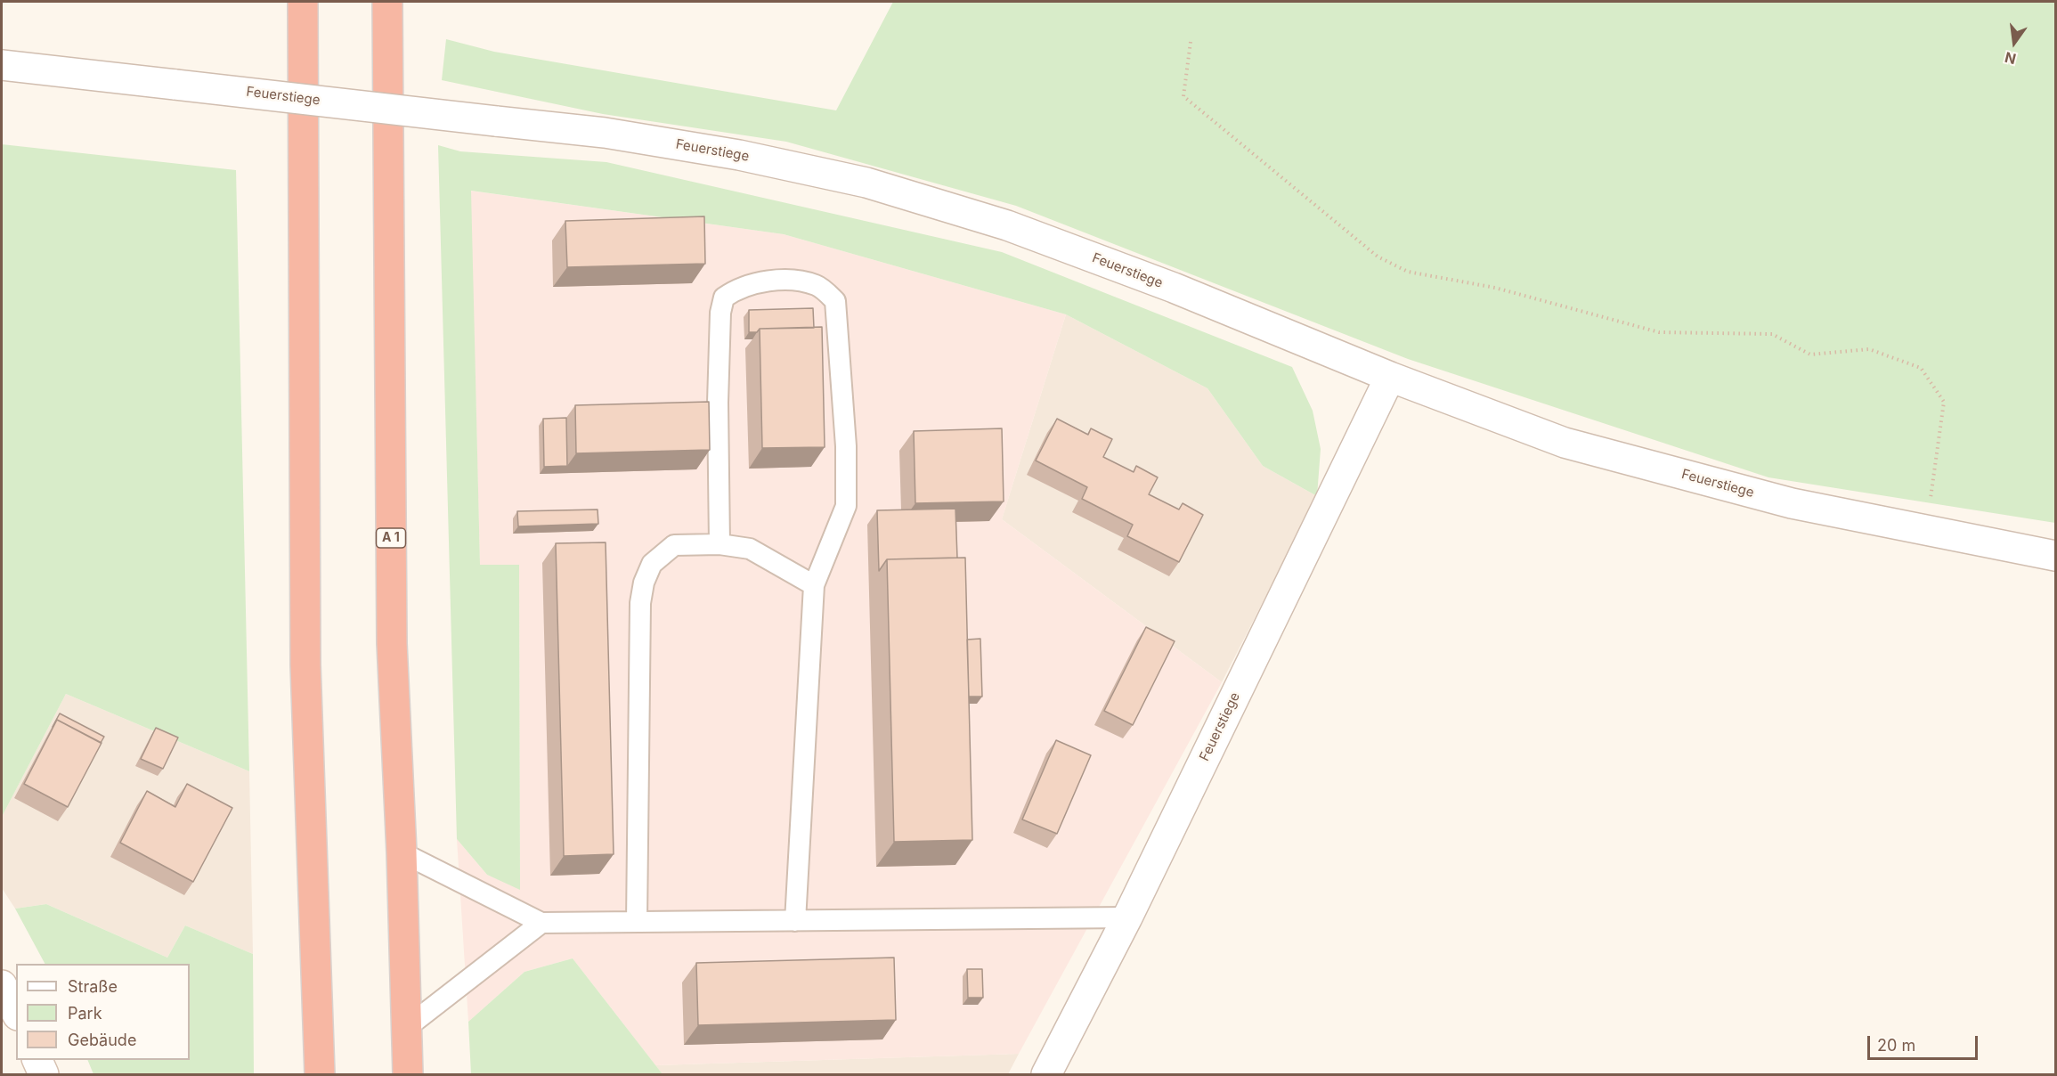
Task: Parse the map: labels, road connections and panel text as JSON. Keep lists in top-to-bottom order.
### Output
{
  "streets": {
    "highway": ["A 1"],
    "street": ["Feuerstiege"]
  },
  "legend": ["Straße", "Park", "Gebäude"],
  "scale_bar": "20 m",
  "north": "bottom"
}
